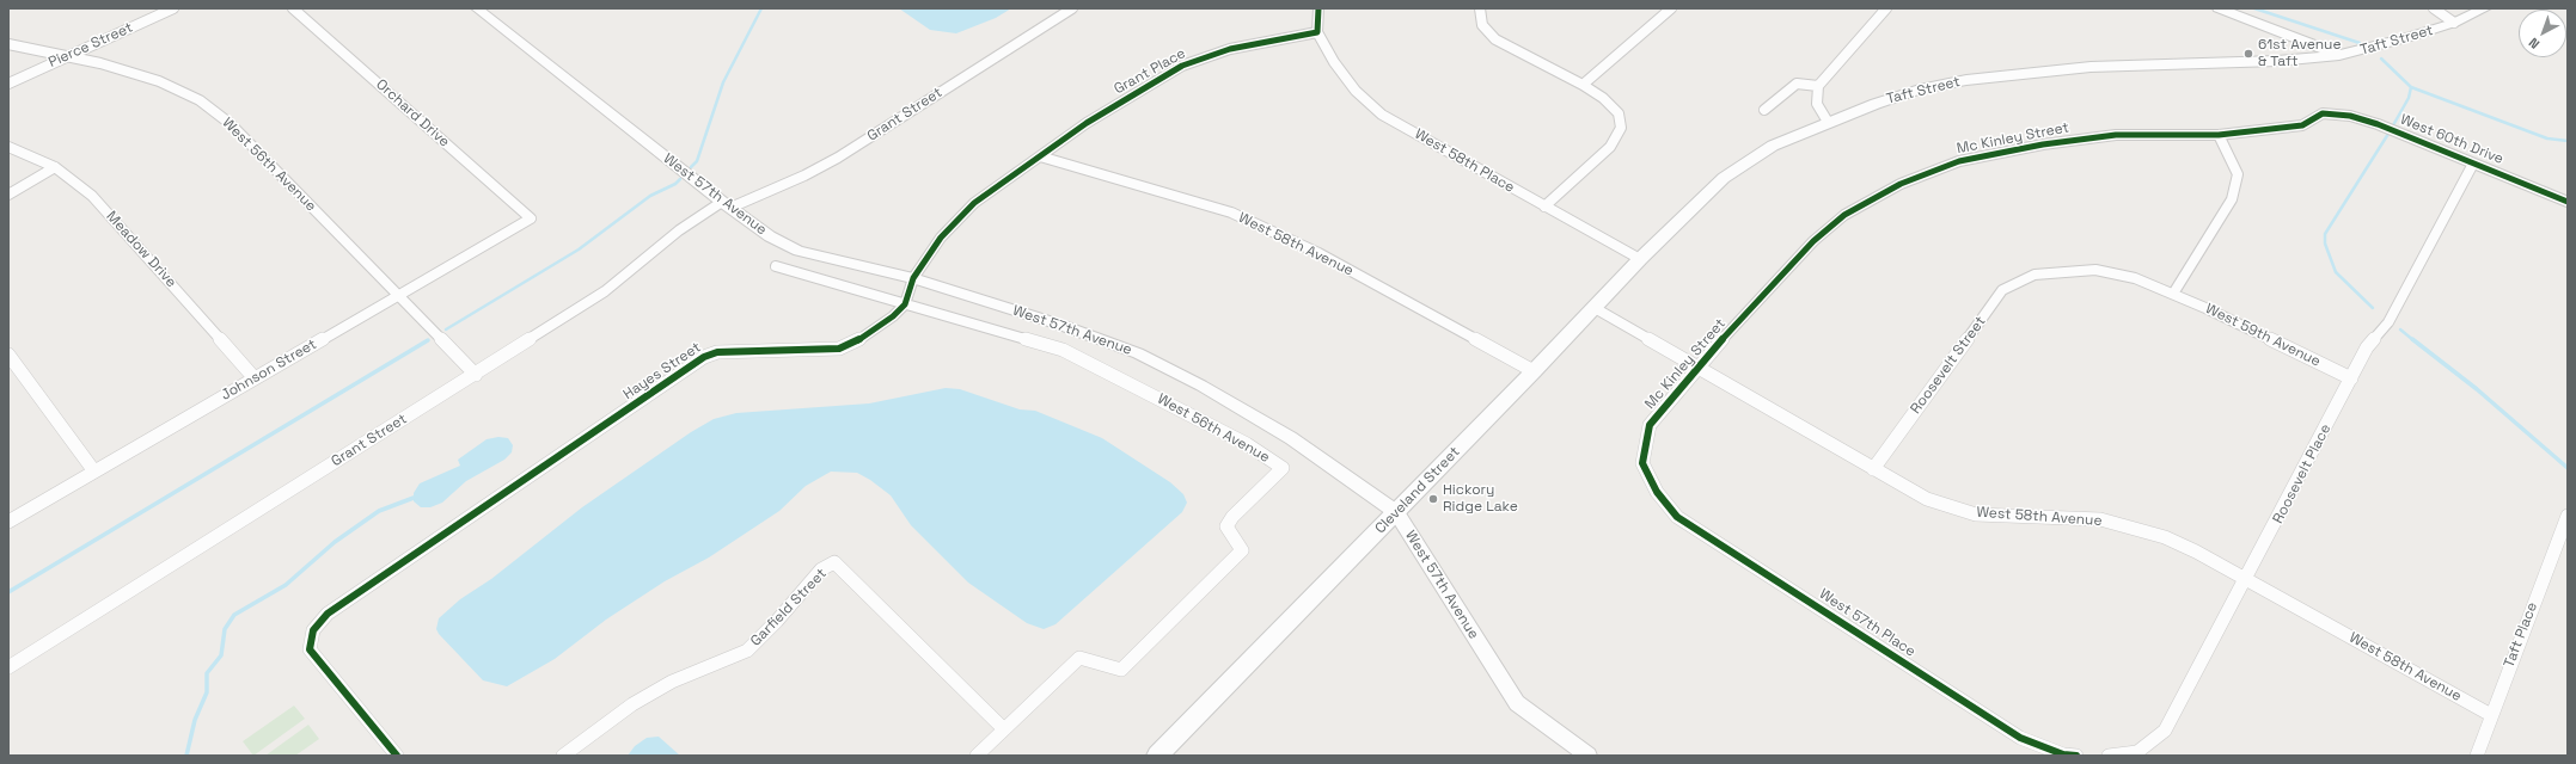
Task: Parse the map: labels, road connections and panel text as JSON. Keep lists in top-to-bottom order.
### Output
{
  "streets": {
    "main road": ["Taft Street", "Cleveland Street"],
    "street": [
      "Pierce Street",
      "Grant Place",
      "Orchard Drive",
      "Grant Street",
      "Mc Kinley Street",
      "West 60th Drive",
      "West 58th Place",
      "West 56th Avenue",
      "West 57th Avenue",
      "West 58th Avenue",
      "Meadow Drive",
      "West 59th Avenue",
      "Roosevelt Street",
      "Johnson Street",
      "Hayes Street",
      "Roosevelt Place",
      "Garfield Street",
      "West 57th Place",
      "Taft Place"
    ]
  },
  "crossings": [
    ["Taft Street", "Cleveland Street"],
    ["Pierce Street", "West 56th Avenue"],
    ["Grant Place", "West 58th Place"],
    ["Grant Place", "West 58th Avenue"],
    ["Orchard Drive", "Johnson Street"],
    ["Grant Street", "West 56th Avenue"],
    ["Grant Street", "West 57th Avenue"],
    ["Mc Kinley Street", "West 60th Drive"],
    ["Mc Kinley Street", "West 58th Avenue"],
    ["Mc Kinley Street", "West 57th Place"],
    ["West 60th Drive", "Roosevelt Place"],
    ["West 58th Place", "Cleveland Street"],
    ["West 56th Avenue", "Johnson Street"],
    ["West 56th Avenue", "Hayes Street"],
    ["West 56th Avenue", "Garfield Street"],
    ["West 57th Avenue", "Cleveland Street"],
    ["West 58th Avenue", "Roosevelt Street"],
    ["West 58th Avenue", "Roosevelt Place"],
    ["West 58th Avenue", "Cleveland Street"],
    ["West 58th Avenue", "Taft Place"],
    ["Meadow Drive", "Johnson Street"],
    ["West 59th Avenue", "Roosevelt Street"],
    ["West 59th Avenue", "Roosevelt Place"]
  ],
  "places": ["61st Avenue & Taft", "Hickory Ridge Lake"],
  "north": "bottom left"
}
